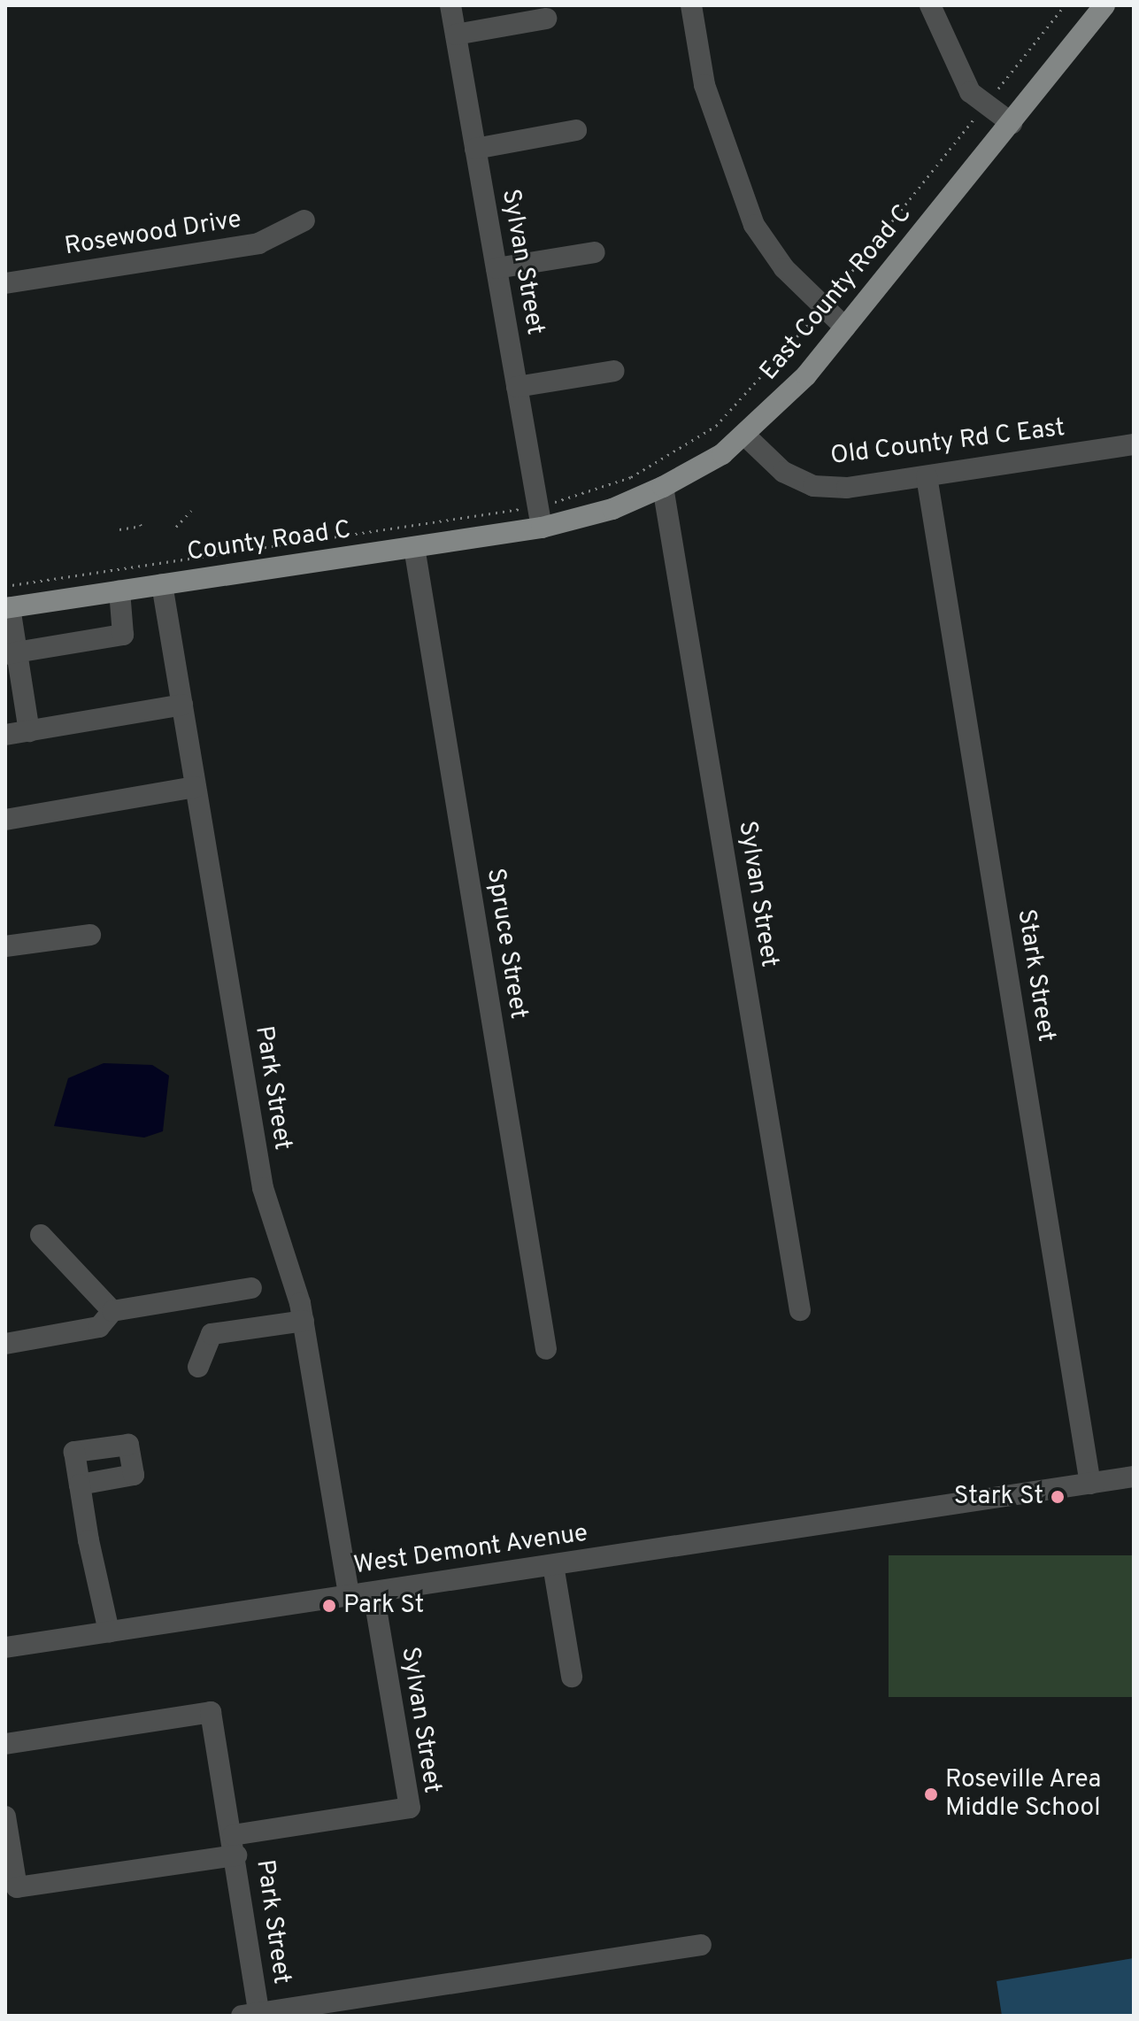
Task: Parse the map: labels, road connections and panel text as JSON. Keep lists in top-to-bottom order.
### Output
{
  "streets": {
    "main road": ["East County Road C", "County Road C"],
    "street": [
      "Rosewood Drive",
      "Sylvan Street",
      "Old County Rd C East",
      "Spruce Street",
      "Stark Street",
      "Park Street",
      "West Demont Avenue"
    ]
  },
  "crossings": [
    ["Sylvan Street", "East County Road C"],
    ["Sylvan Street", "County Road C"],
    ["Sylvan Street", "Park Street"],
    ["Sylvan Street", "West Demont Avenue"],
    ["East County Road C", "Old County Rd C East"],
    ["East County Road C", "County Road C"],
    ["Old County Rd C East", "Stark Street"],
    ["County Road C", "Spruce Street"],
    ["County Road C", "Park Street"],
    ["Stark Street", "West Demont Avenue"],
    ["Park Street", "West Demont Avenue"]
  ],
  "places": ["Stark St", "Park St", "Roseville Area Middle School"]
}
